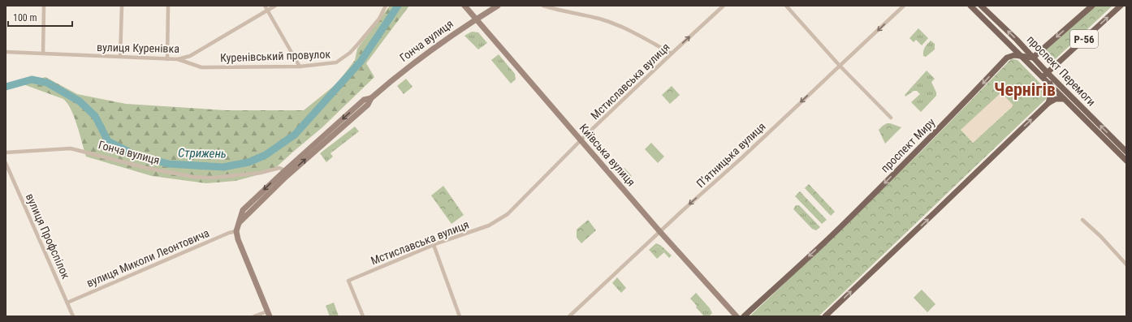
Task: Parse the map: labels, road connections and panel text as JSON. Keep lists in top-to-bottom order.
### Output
{
  "streets": {
    "main road": ["Р-56", "проспект Перемоги", "проспект Миру"],
    "street": [
      "Гонча вулиця",
      "вулиця Куренівка",
      "Куренівський провулок",
      "Мстиславська вулиця",
      "Київська вулиця",
      "Пʼятницька вулиця",
      "вулиця Профспілок",
      "вулиця Миколи Леонтовича"
    ]
  },
  "crossings": [
    ["Р-56", "проспект Перемоги"],
    ["Гонча вулиця", "Київська вулиця"],
    ["вулиця Куренівка", "Куренівський провулок"],
    ["Мстиславська вулиця", "Київська вулиця"],
    ["Київська вулиця", "Пʼятницька вулиця"],
    ["вулиця Профспілок", "вулиця Миколи Леонтовича"]
  ],
  "one_way": ["проспект Миру", "Пʼятницька вулиця"],
  "districts": ["Чернігів"],
  "water": ["Стрижень"],
  "scale_bar": "100 m"
}
